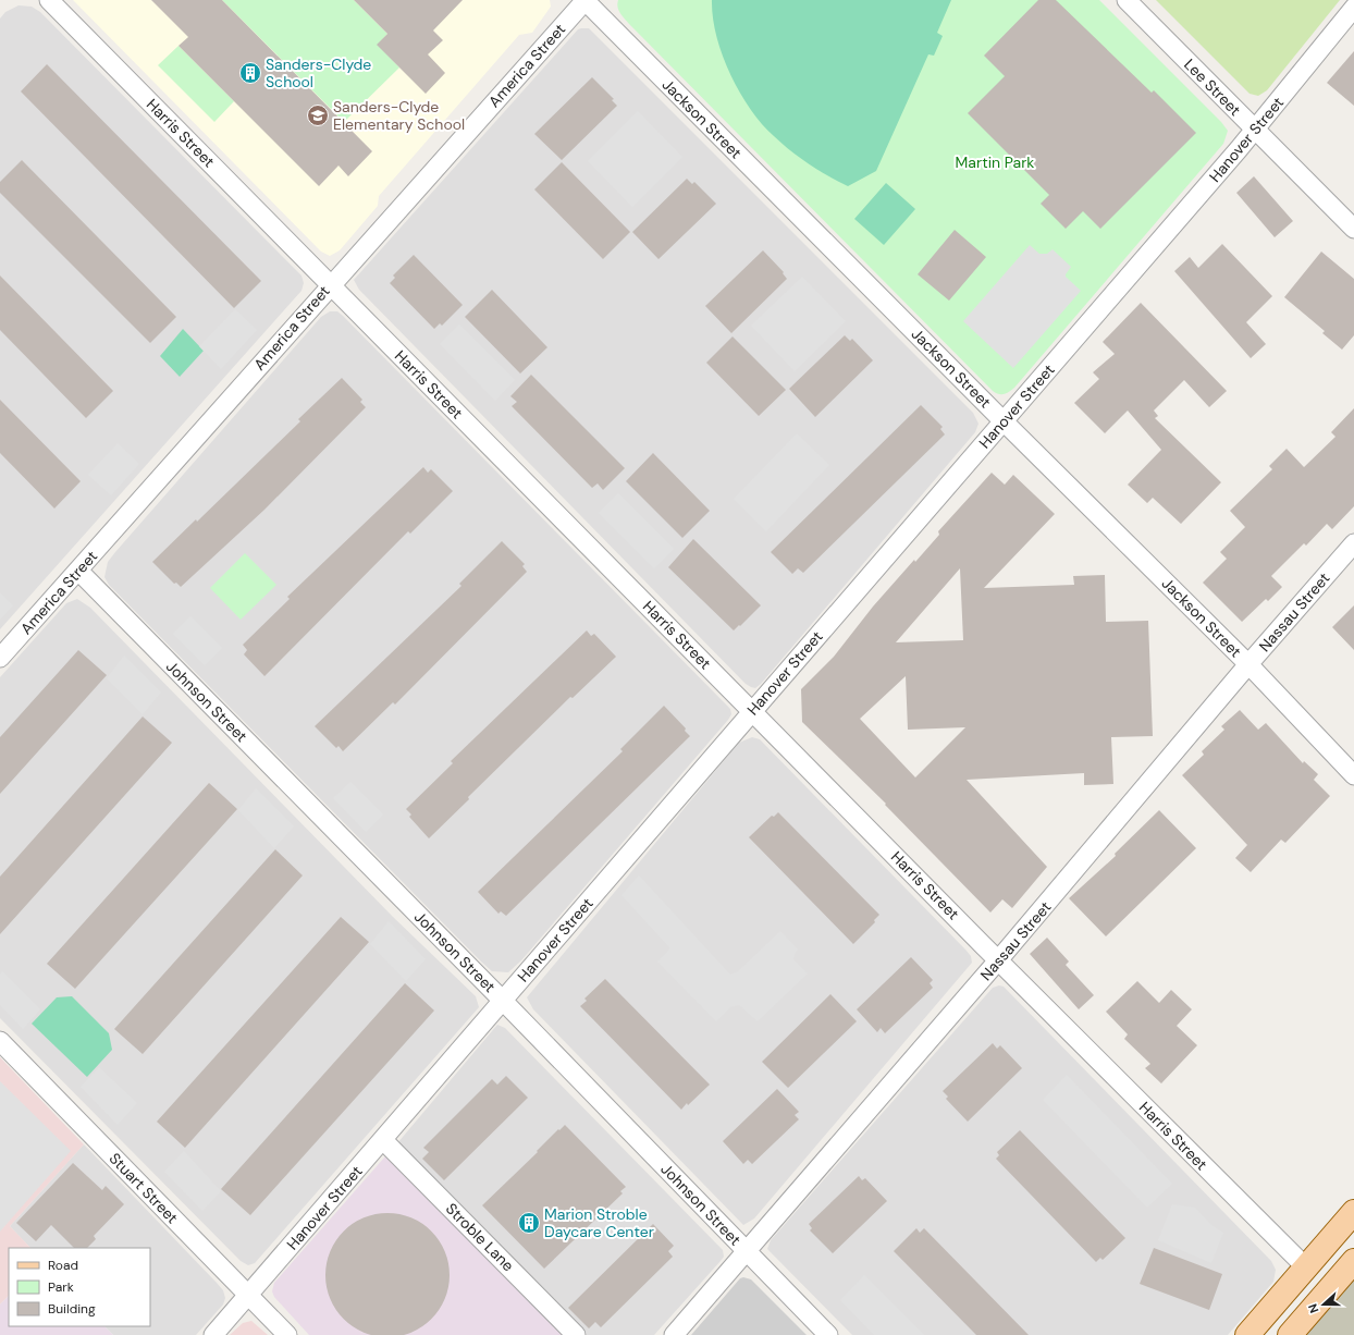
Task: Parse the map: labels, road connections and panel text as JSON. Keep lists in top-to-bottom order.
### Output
{
  "streets": {
    "street": [
      "America Street",
      "Lee Street",
      "Jackson Street",
      "Harris Street",
      "Hanover Street",
      "Nassau Street",
      "Johnson Street",
      "Stuart Street",
      "Stroble Lane"
    ]
  },
  "crossings": [
    ["America Street", "Jackson Street"],
    ["America Street", "Harris Street"],
    ["America Street", "Johnson Street"],
    ["Lee Street", "Hanover Street"],
    ["Jackson Street", "Hanover Street"],
    ["Jackson Street", "Nassau Street"],
    ["Harris Street", "Hanover Street"],
    ["Harris Street", "Nassau Street"],
    ["Hanover Street", "Johnson Street"],
    ["Hanover Street", "Stuart Street"],
    ["Hanover Street", "Stroble Lane"],
    ["Nassau Street", "Johnson Street"]
  ],
  "parks": ["Martin Park"],
  "places": {
    "building": ["Sanders-Clyde School", "Marion Stroble Daycare Center"],
    "school or university": ["Sanders-Clyde Elementary School"]
  },
  "legend": ["Road", "Park", "Building"],
  "north": "left"
}
